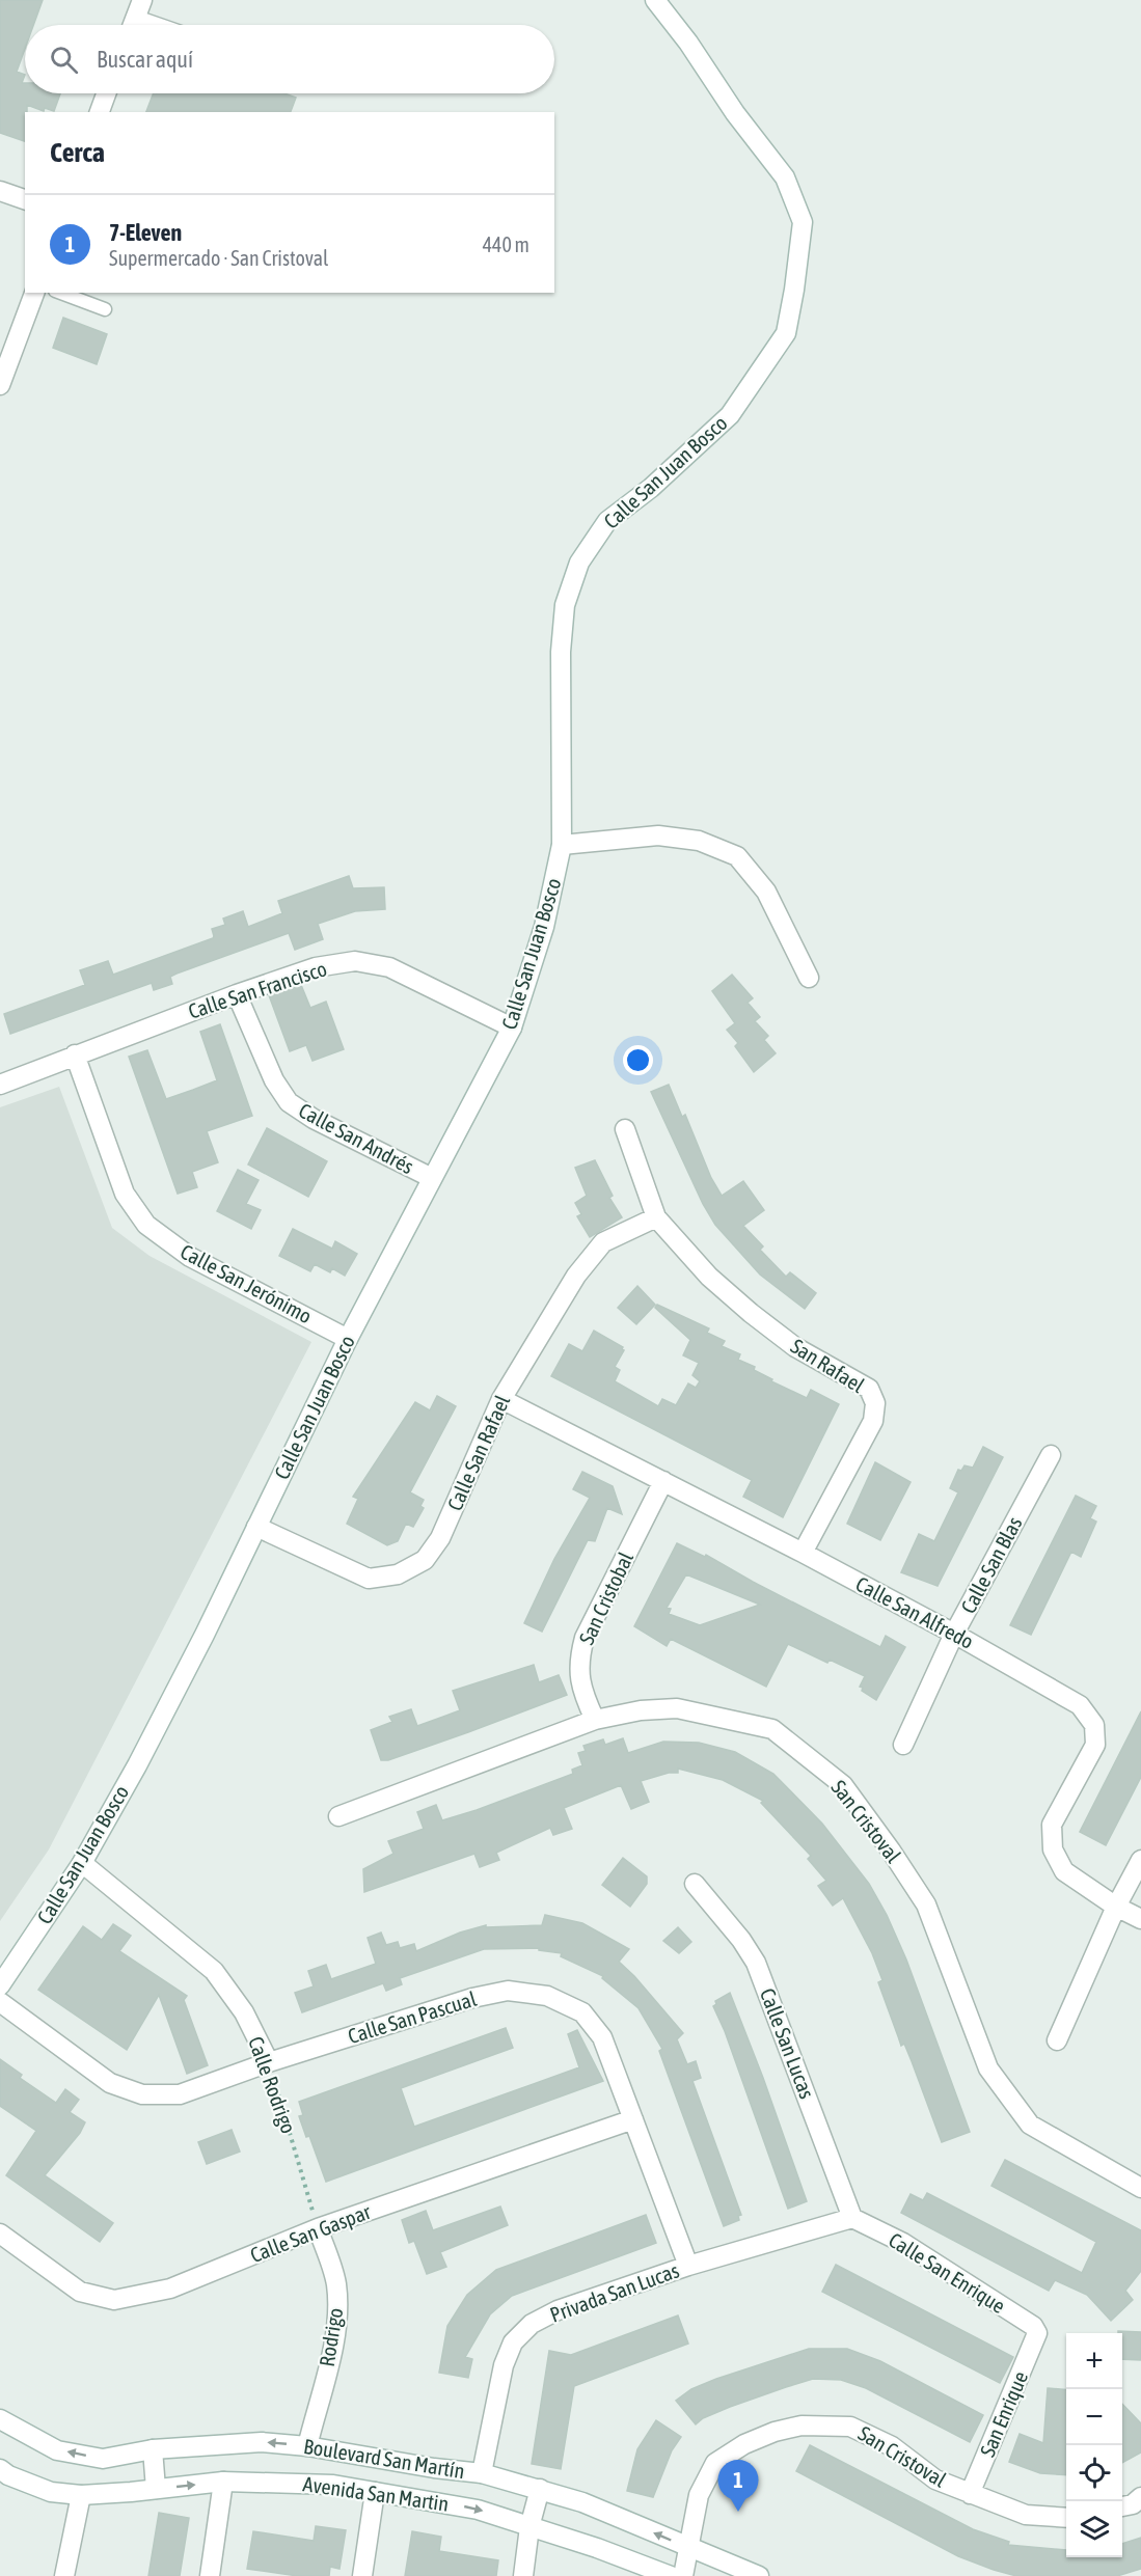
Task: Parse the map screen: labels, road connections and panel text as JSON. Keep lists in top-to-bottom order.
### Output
{
  "streets": {
    "street": [
      "Calle San Juan Bosco",
      "Calle San Francisco",
      "Calle San Andrés",
      "Calle San Jerónimo",
      "San Rafael",
      "Calle San Rafael",
      "Calle San Blas",
      "San Cristobal",
      "Calle San Alfredo",
      "San Cristoval",
      "Calle San Pascual",
      "Calle San Lucas",
      "Calle Rodrigo",
      "Calle San Gaspar",
      "Calle San Enrique",
      "Privada San Lucas",
      "Rodrigo",
      "San Enrique",
      "Boulevard San Martín",
      "Avenida San Martin"
    ]
  },
  "crossings": [
    ["Calle San Juan Bosco", "Calle San Francisco"],
    ["Calle San Juan Bosco", "Calle San Andrés"],
    ["Calle San Juan Bosco", "Calle San Jerónimo"],
    ["Calle San Juan Bosco", "Calle San Rafael"],
    ["Calle San Juan Bosco", "Calle Rodrigo"],
    ["Calle San Francisco", "Calle San Andrés"],
    ["Calle San Francisco", "Calle San Jerónimo"],
    ["San Rafael", "Calle San Rafael"],
    ["San Rafael", "Calle San Alfredo"],
    ["Calle San Rafael", "Calle San Alfredo"],
    ["Calle San Blas", "Calle San Alfredo"],
    ["San Cristobal", "Calle San Alfredo"],
    ["San Cristobal", "San Cristoval"],
    ["San Cristoval", "San Enrique"],
    ["San Cristoval", "Boulevard San Martín"],
    ["Calle San Pascual", "Calle Rodrigo"],
    ["Calle San Pascual", "Calle San Gaspar"],
    ["Calle San Pascual", "Privada San Lucas"],
    ["Calle San Lucas", "Calle San Enrique"],
    ["Calle San Lucas", "Privada San Lucas"],
    ["Calle Rodrigo", "Calle San Gaspar"],
    ["Calle Rodrigo", "Rodrigo"],
    ["Calle San Gaspar", "Rodrigo"],
    ["Calle San Enrique", "Privada San Lucas"],
    ["Calle San Enrique", "San Enrique"],
    ["Privada San Lucas", "Boulevard San Martín"],
    ["Rodrigo", "Boulevard San Martín"]
  ],
  "one_way": ["Boulevard San Martín"],
  "page": {
    "search": "Buscar aquí",
    "heading": "Cerca",
    "list": [
      {
        "mark": "1",
        "name": "7-Eleven",
        "note": "Supermercado · San Cristoval",
        "value": "440 m"
      }
    ],
    "map_buttons": ["+", "−"],
    "pins": "1"
  }
}
